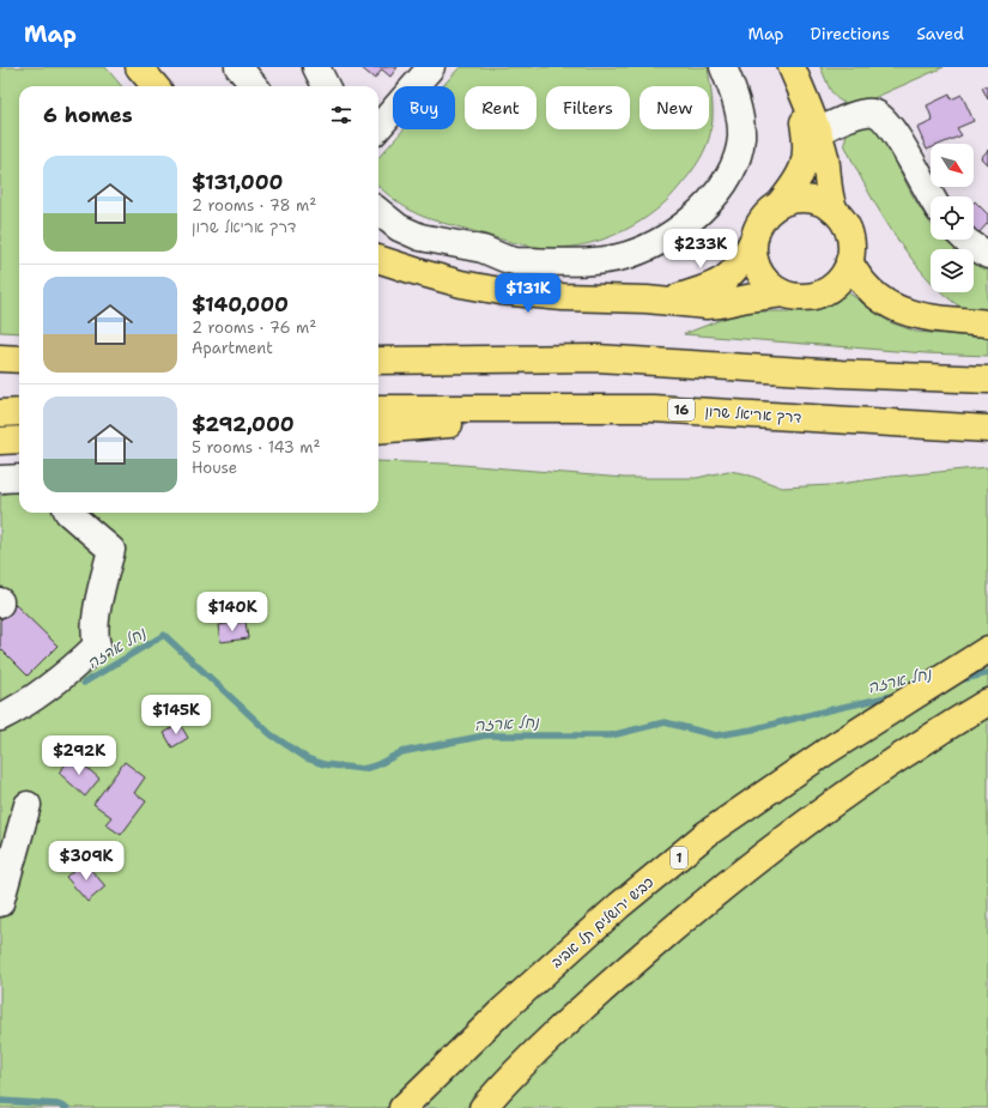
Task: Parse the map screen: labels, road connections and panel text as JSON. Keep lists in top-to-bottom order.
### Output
{
  "streets": {
    "main road": [
      "16",
      "דרך אריאל שרון",
      "1",
      "כביש ירושלים תל אביב"
    ]
  },
  "water": ["נחל ארזה"],
  "north": "bottom right",
  "page": {
    "header": "Map",
    "nav": ["Map", "Directions", "Saved"],
    "chip": [
      "Buy",
      "Rent",
      "Filters",
      "New"
    ],
    "heading": "6 homes",
    "list": [
      {
        "name": "$131,000",
        "note": "2 rooms · 78 m² · דרך אריאל שרון"
      },
      {
        "name": "$140,000",
        "note": "2 rooms · 76 m² · Apartment"
      },
      {
        "name": "$292,000",
        "note": "5 rooms · 143 m² · House"
      }
    ],
    "price": [
      "$233K",
      "$131K",
      "$140K",
      "$145K",
      "$292K",
      "$309K"
    ]
  }
}
